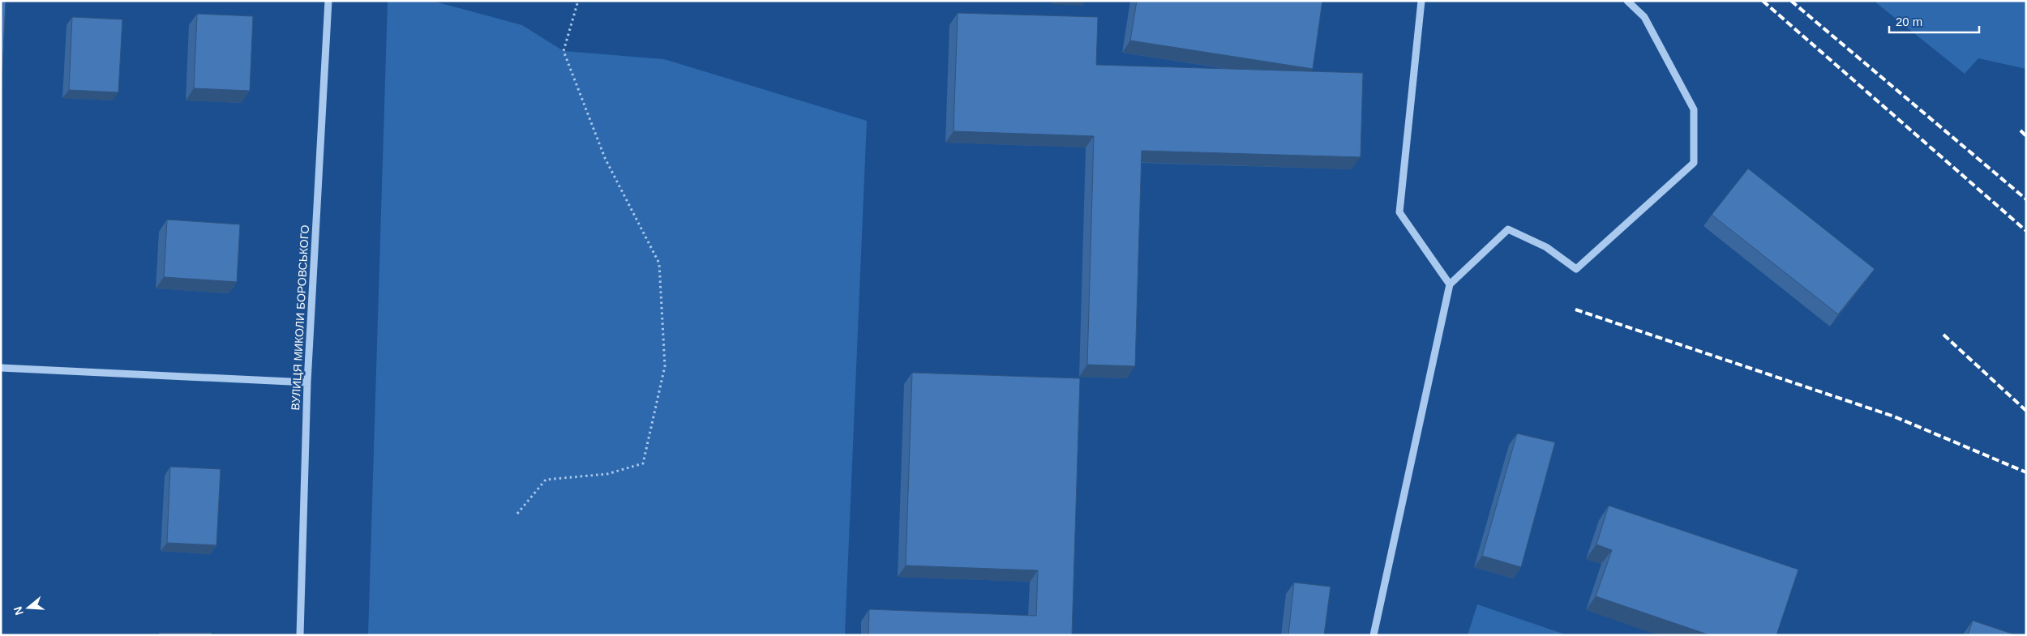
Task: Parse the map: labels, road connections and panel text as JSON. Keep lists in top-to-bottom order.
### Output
{
  "streets": {
    "street": ["ВУЛИЦЯ МИКОЛИ БОРОВСЬКОГО"]
  },
  "scale_bar": "20 m",
  "north": "left"
}
